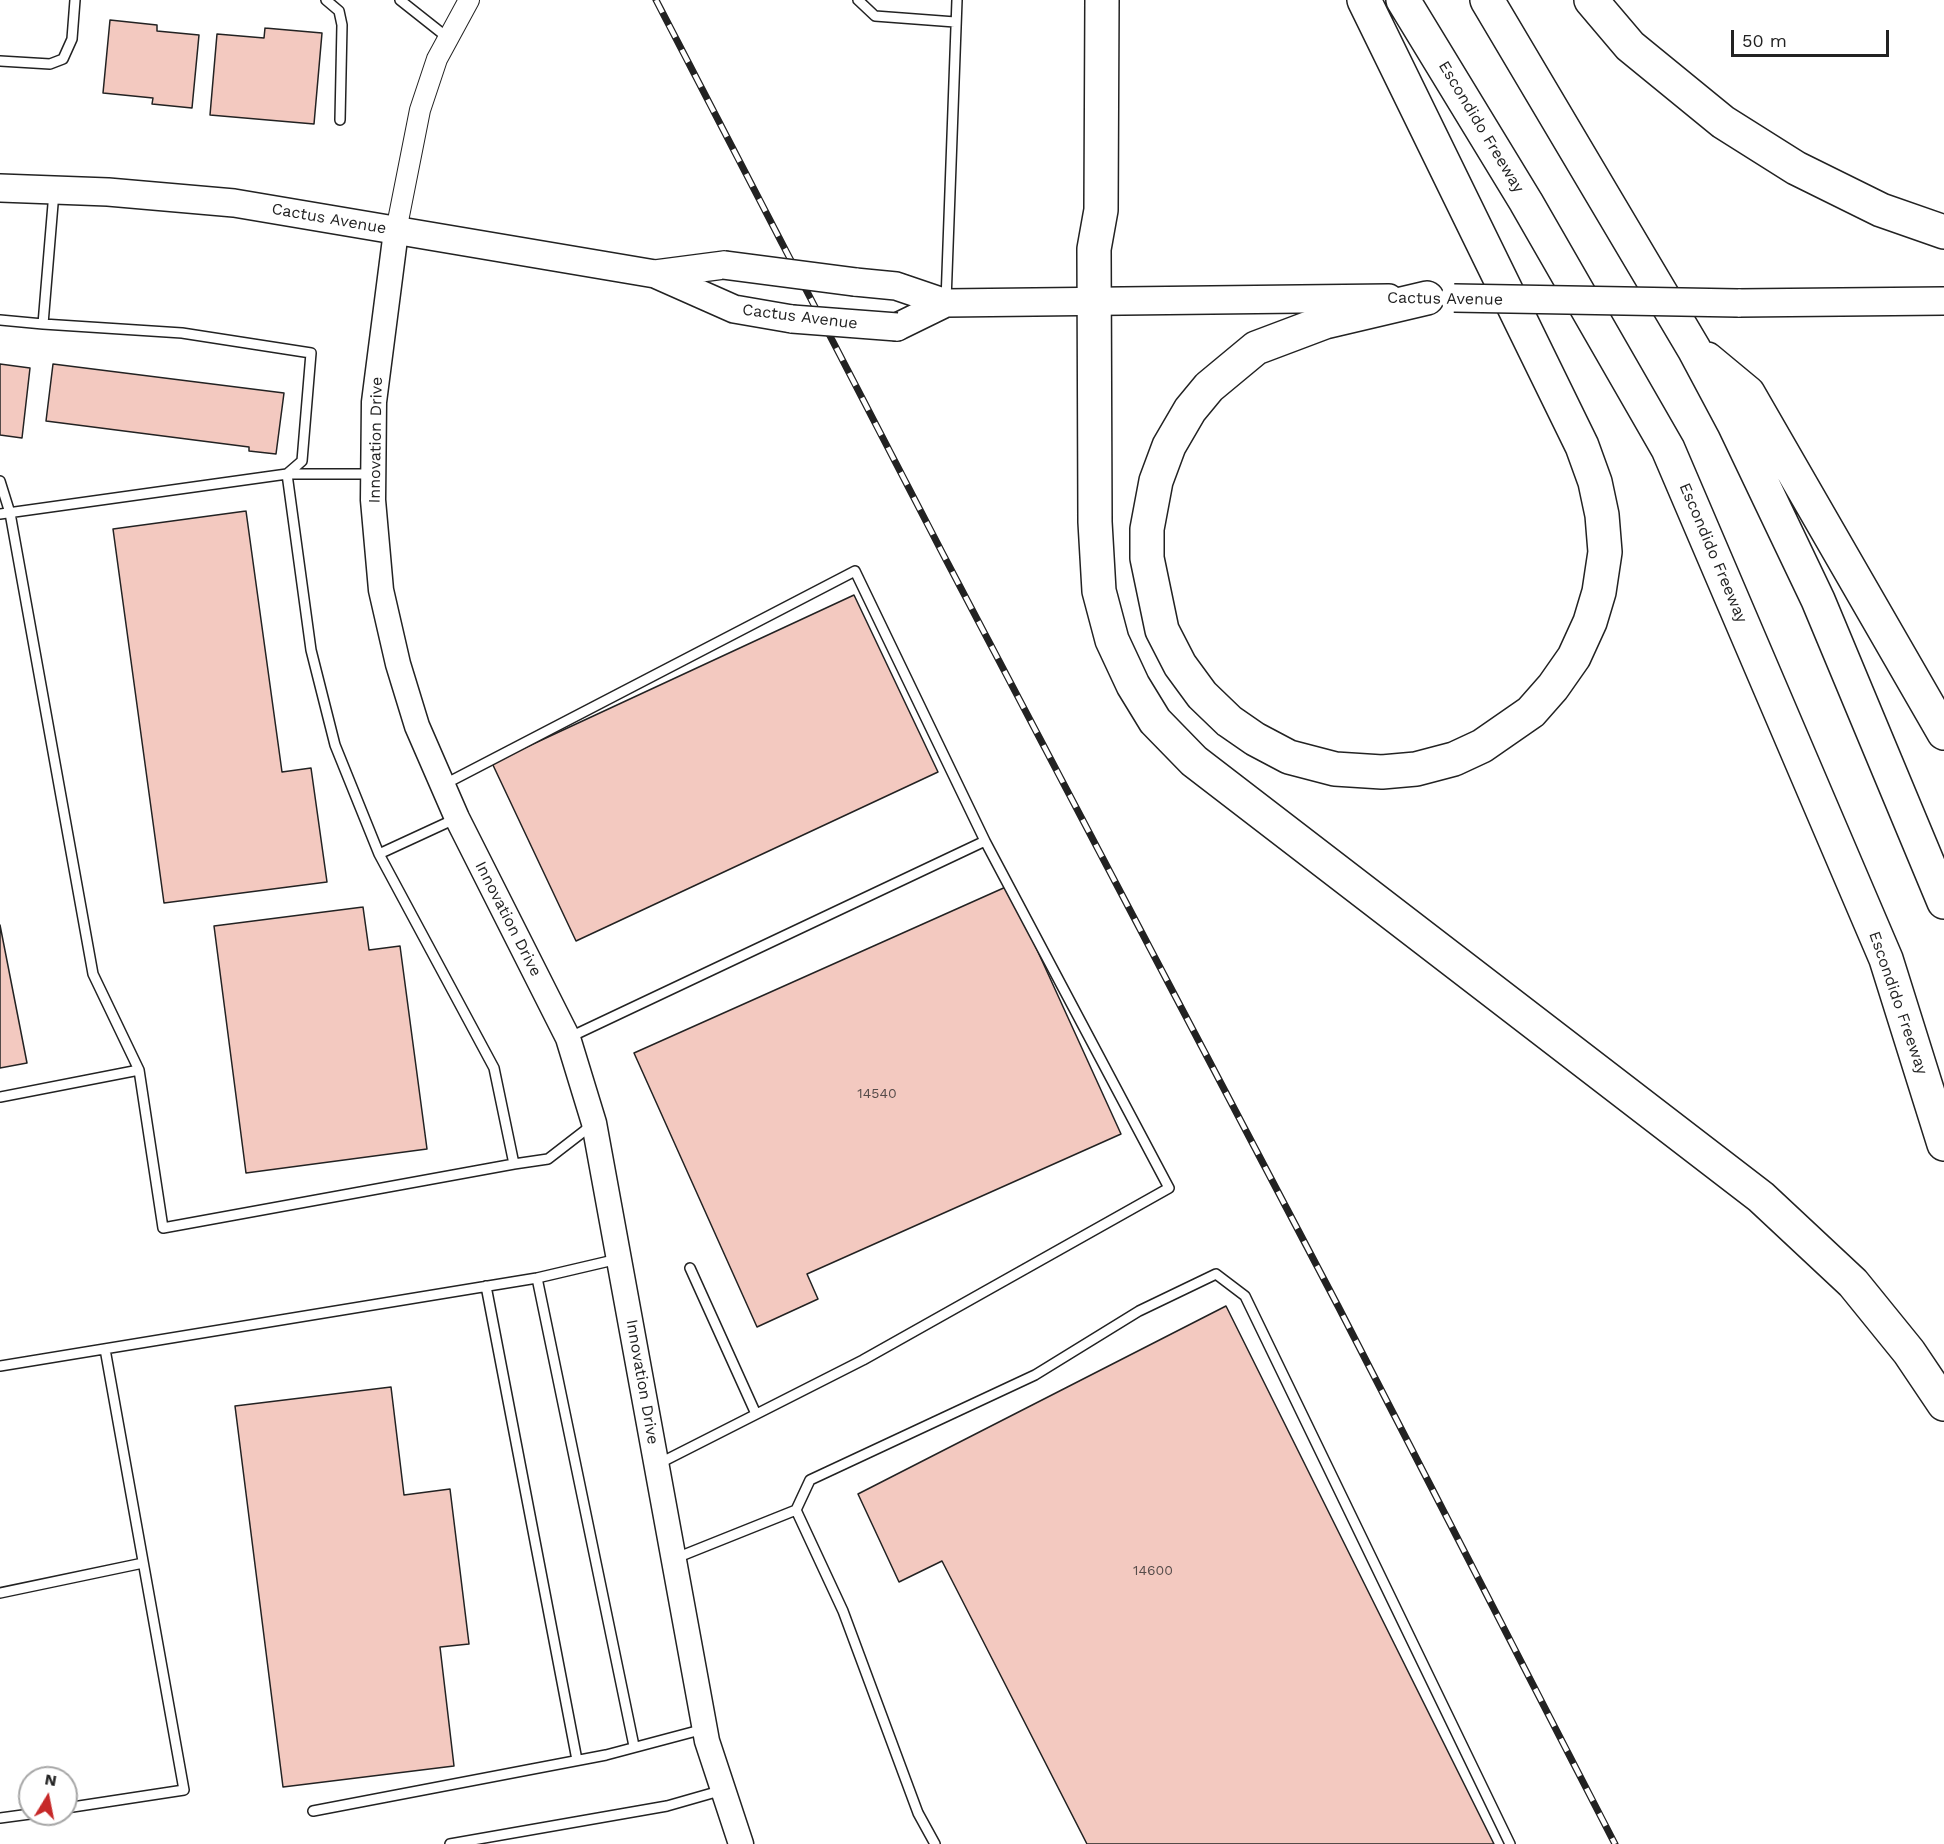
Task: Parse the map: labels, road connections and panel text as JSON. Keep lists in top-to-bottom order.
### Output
{
  "streets": {
    "highway": ["Escondido Freeway"],
    "main road": ["Cactus Avenue"],
    "street": ["Innovation Drive"]
  },
  "crossings": [
    ["Cactus Avenue", "Innovation Drive"]
  ],
  "house_numbers": ["14540", "14600"],
  "scale_bar": "50 m",
  "north": "top"
}
